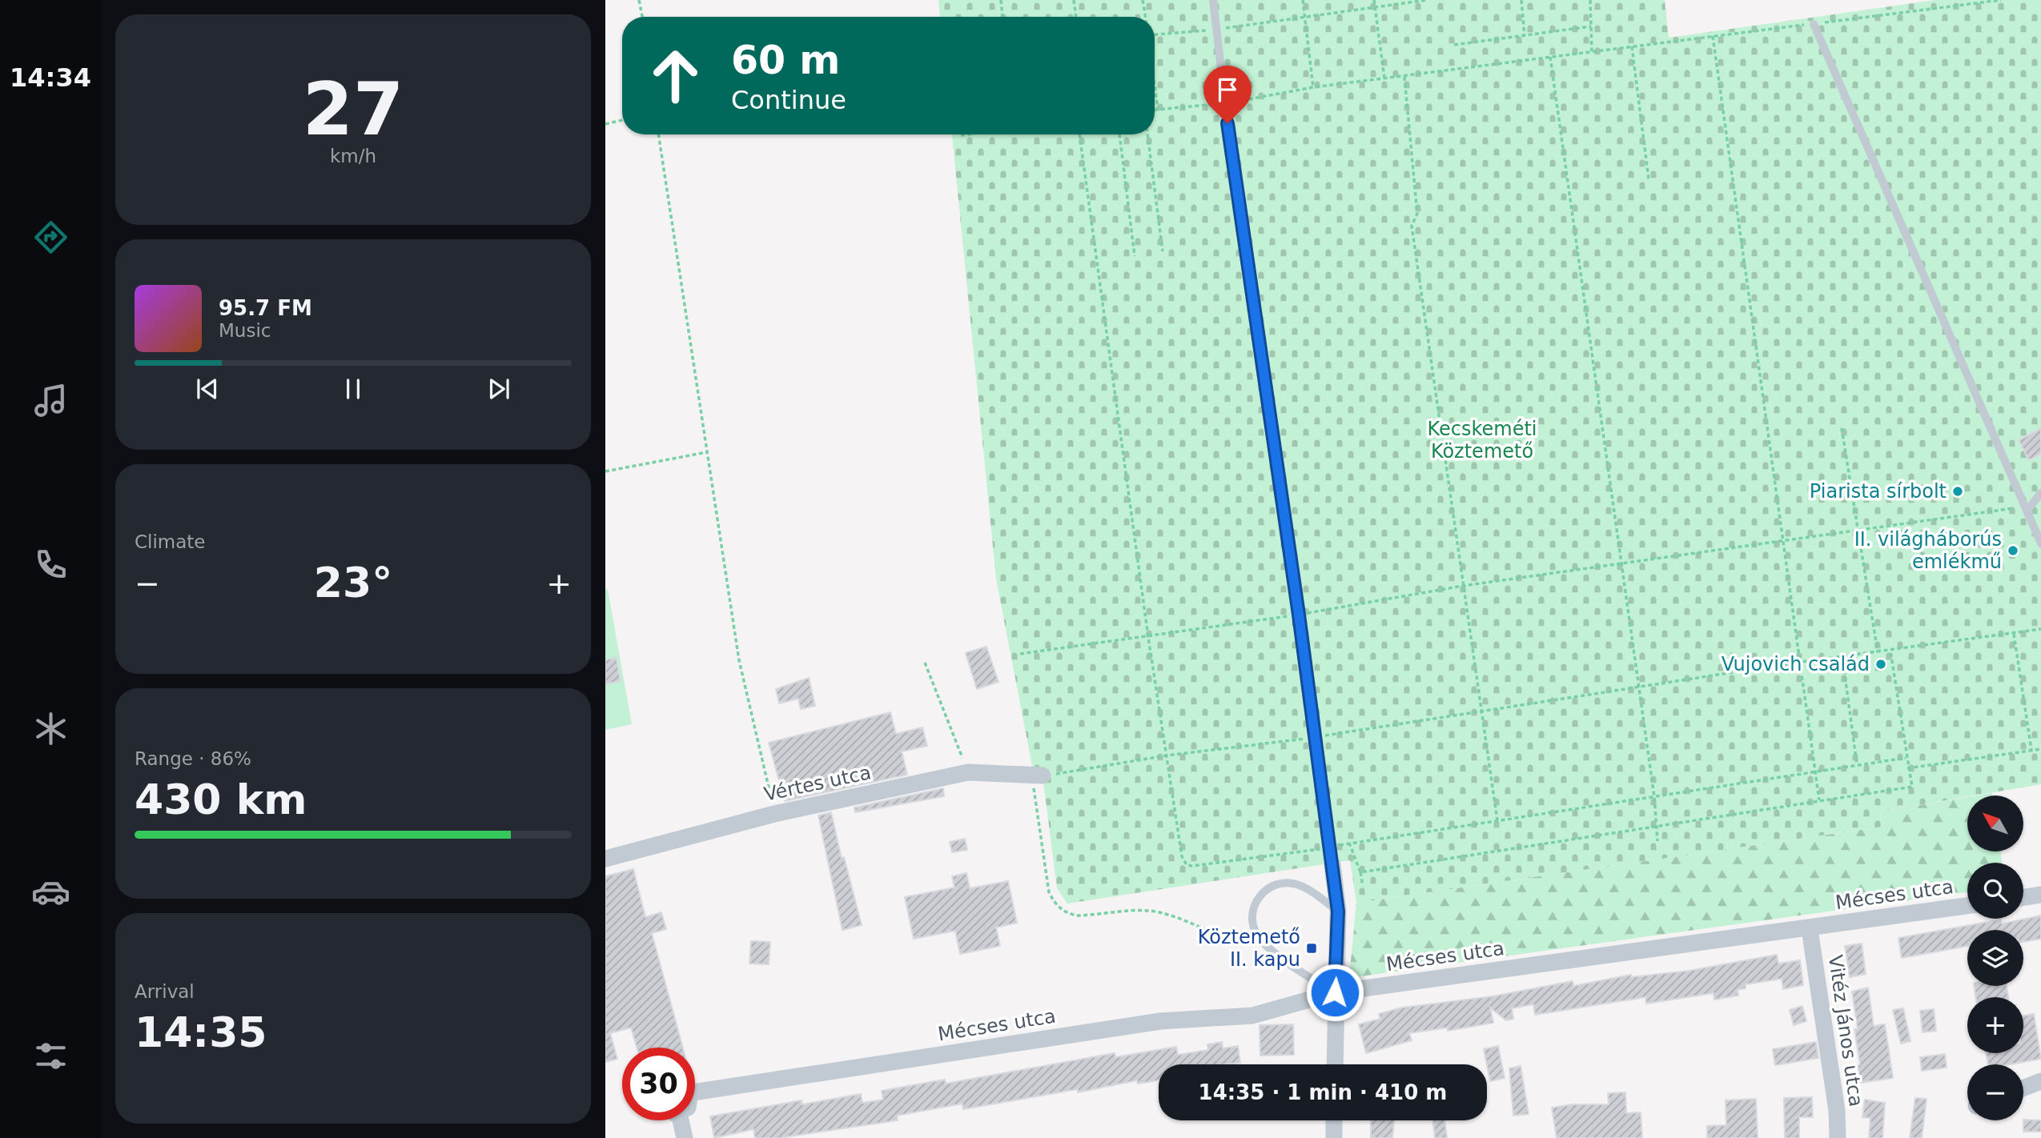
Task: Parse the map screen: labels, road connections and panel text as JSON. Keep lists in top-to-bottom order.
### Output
{
  "streets": {
    "street": ["Vértes utca", "Mécses utca", "Vitéz János utca"]
  },
  "crossings": [
    ["Mécses utca", "Vitéz János utca"]
  ],
  "parks": ["Kecskeméti Köztemető"],
  "places": {
    "other": ["Piarista sírbolt", "II. világháborús emlékmű", "Vujovich család"],
    "transit": ["Köztemető II. kapu"]
  },
  "north": "top left",
  "page": {
    "tabs": "14:34",
    "tile": [
      ["27", "km/h"],
      "Climate",
      ["Range · 86%", "430 km"],
      ["Arrival", "14:35"]
    ],
    "turn": ["60 m", "Continue"],
    "song": ["95.7 FM", "Music"],
    "heat": ["−", "23°", "+"],
    "map_buttons": ["+", "−"],
    "limit": "30",
    "trip": "14:35 · 1 min · 410 m"
  }
}
